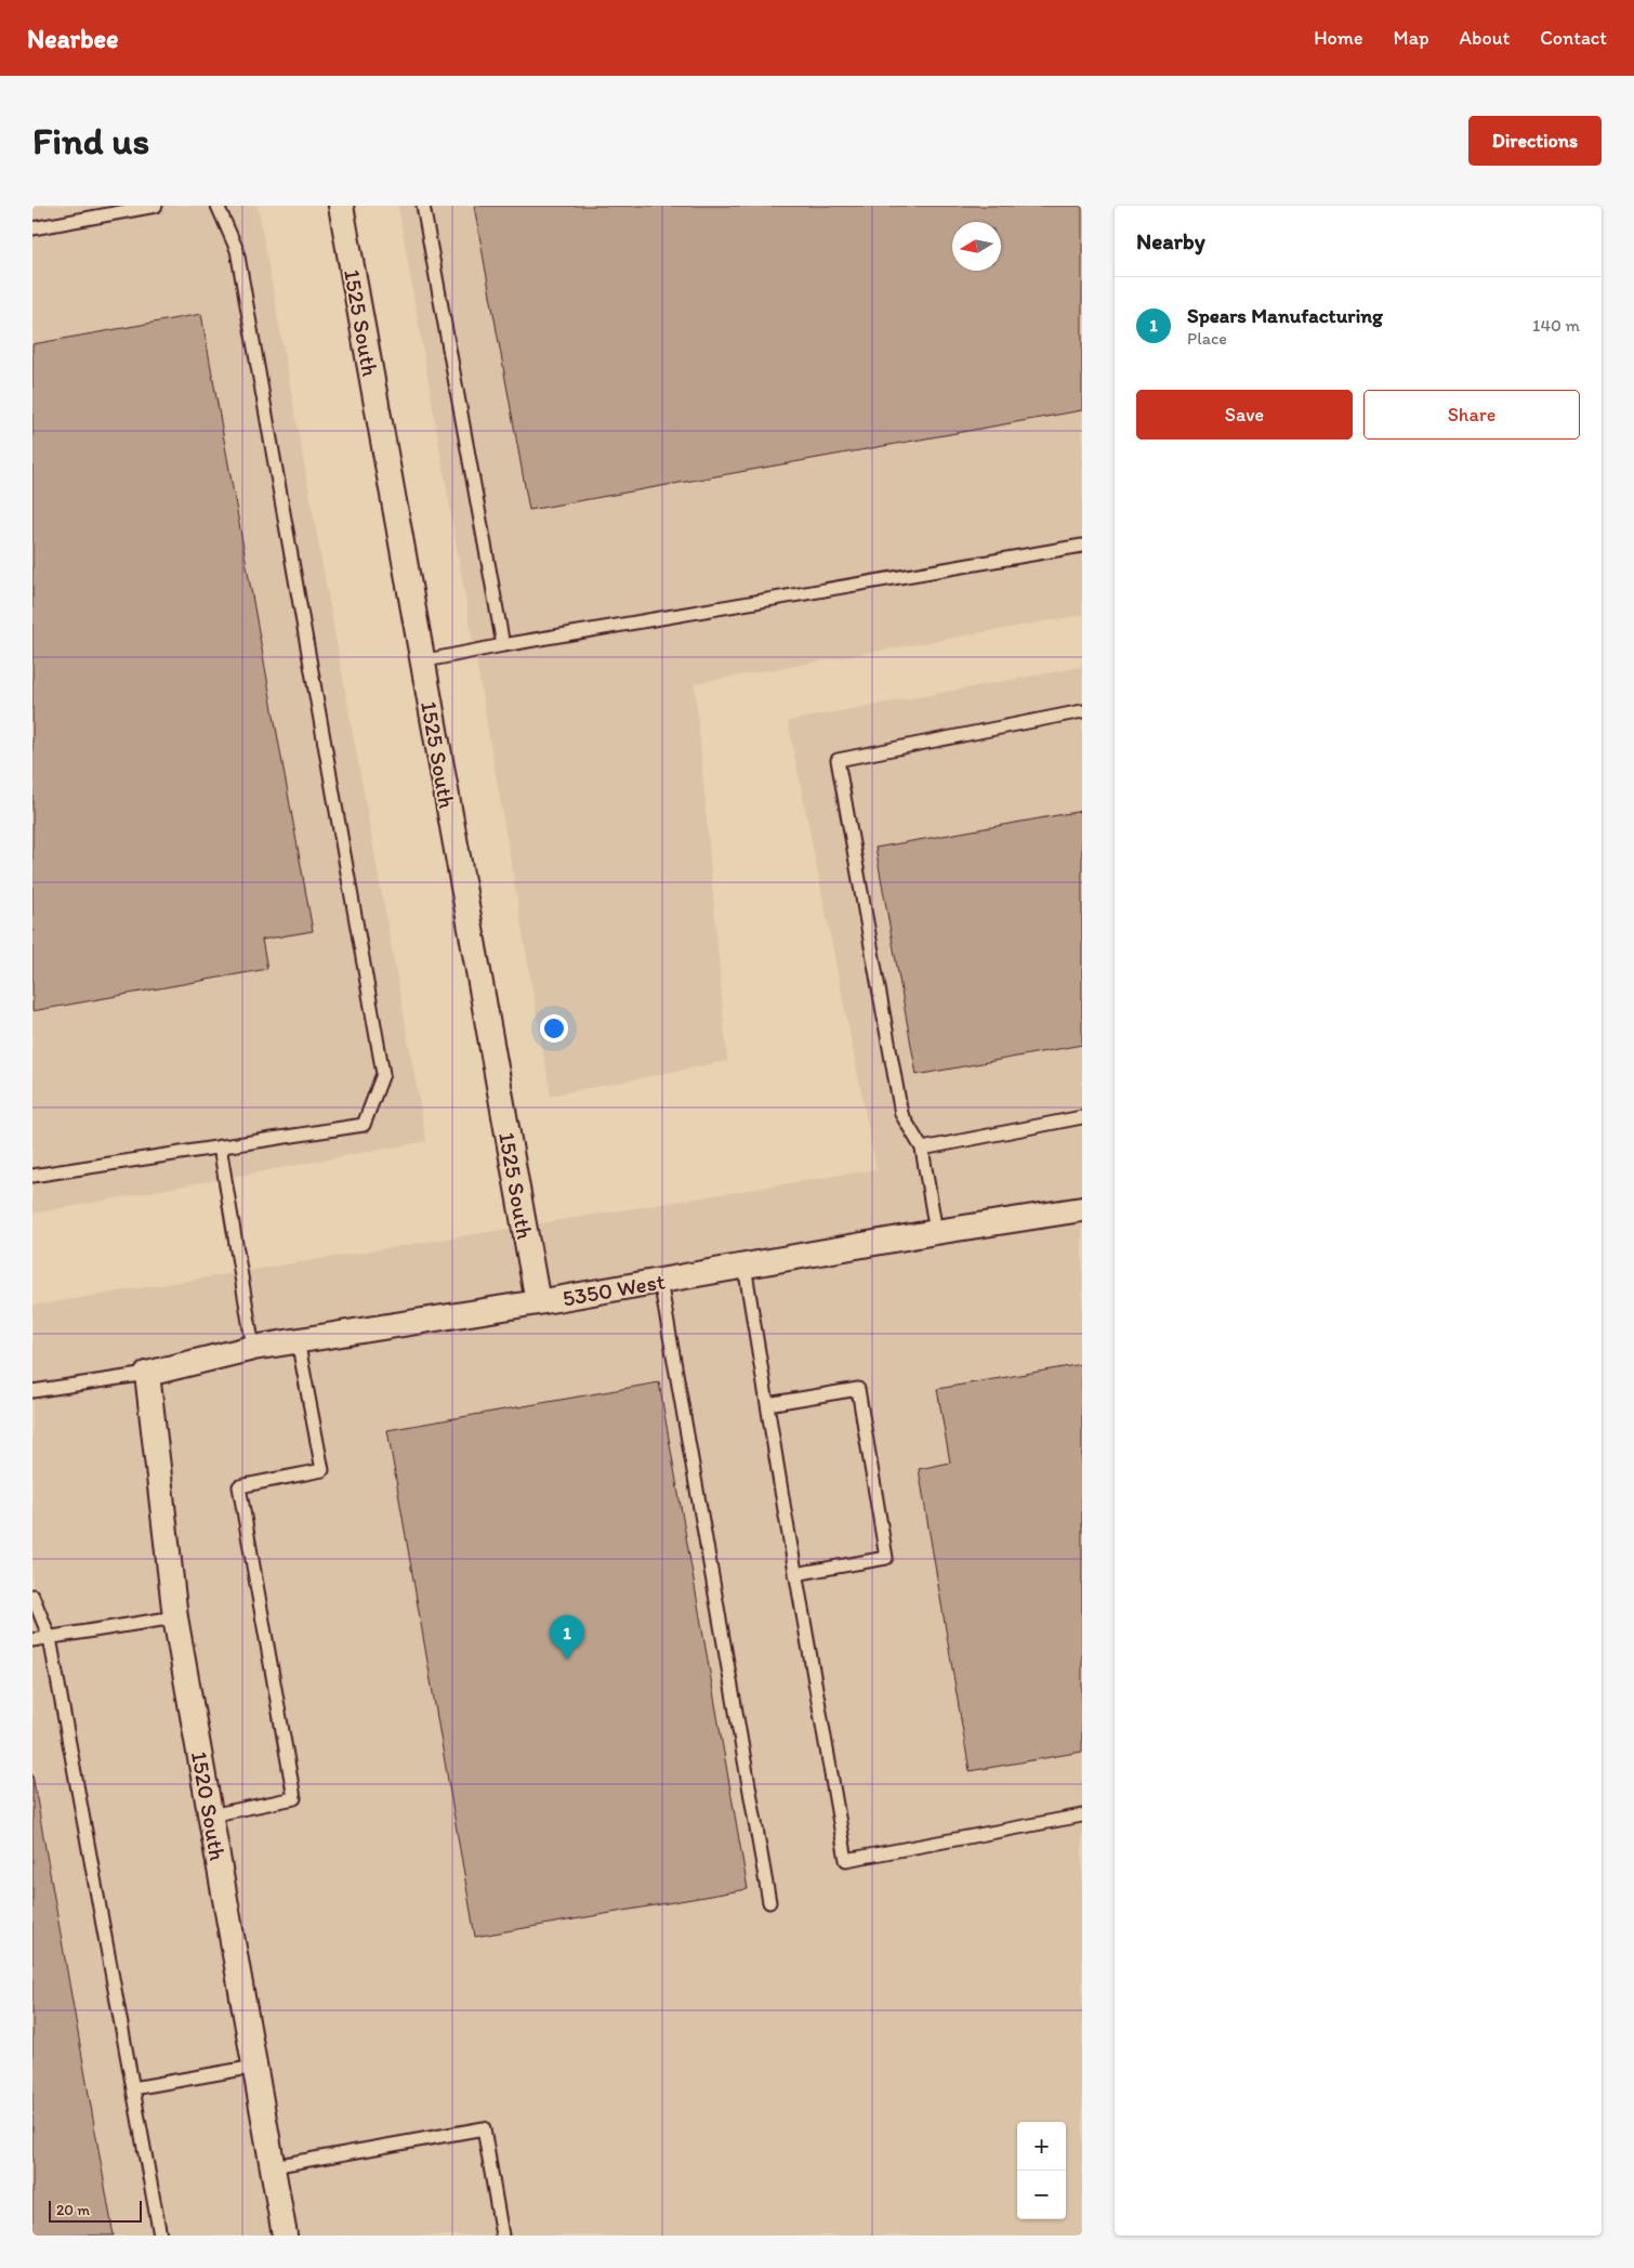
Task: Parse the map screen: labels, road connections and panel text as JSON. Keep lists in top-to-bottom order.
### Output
{
  "streets": {
    "street": ["1525 South", "5350 West", "1520 South"]
  },
  "crossings": [
    ["1525 South", "5350 West"],
    ["5350 West", "1520 South"]
  ],
  "scale_bar": "20 m",
  "north": "left",
  "page": {
    "header": "Nearbee",
    "nav": [
      "Home",
      "Map",
      "About",
      "Contact"
    ],
    "buttons": [
      "Directions",
      ["Save", "Share"]
    ],
    "title": "Find us",
    "heading": "Nearby",
    "list": [
      {
        "mark": "1",
        "name": "Spears Manufacturing",
        "note": "Place",
        "value": "140 m"
      }
    ],
    "pins": "1",
    "map_buttons": ["+", "−"],
    "scale": "20 m"
  }
}
